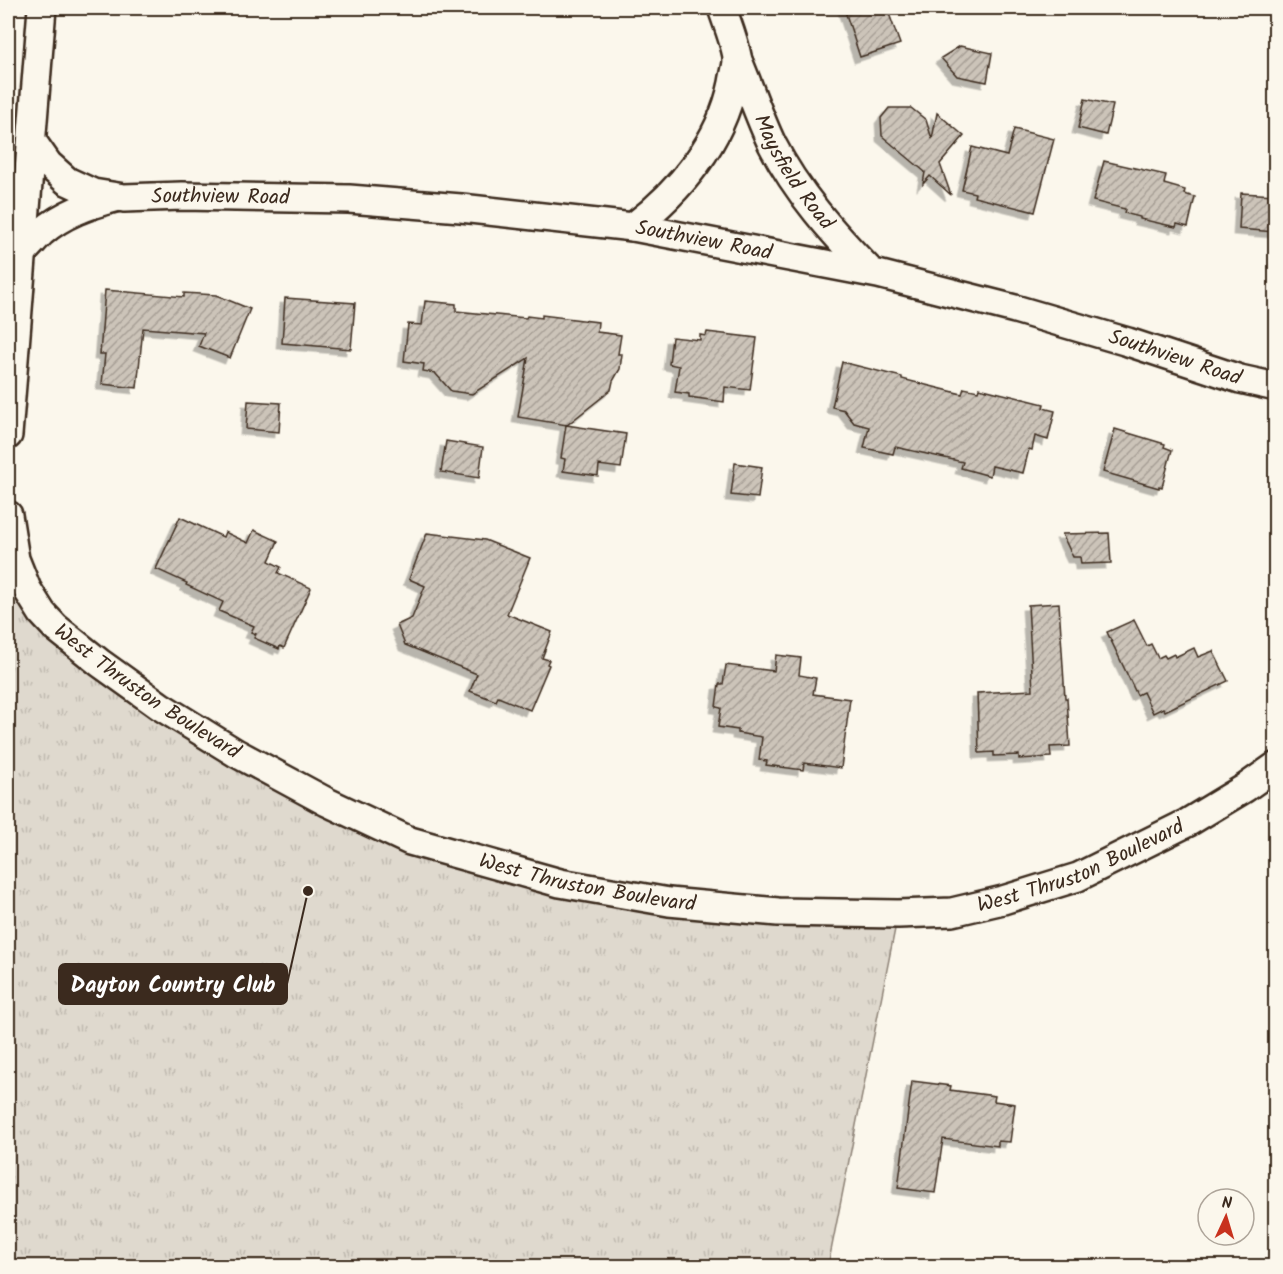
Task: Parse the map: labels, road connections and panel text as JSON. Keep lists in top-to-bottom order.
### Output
{
  "streets": {
    "street": ["Maysfield Road", "Southview Road", "West Thruston Boulevard"]
  },
  "crossings": [
    ["Maysfield Road", "Southview Road"]
  ],
  "places": ["Dayton Country Club"],
  "north": "top"
}
